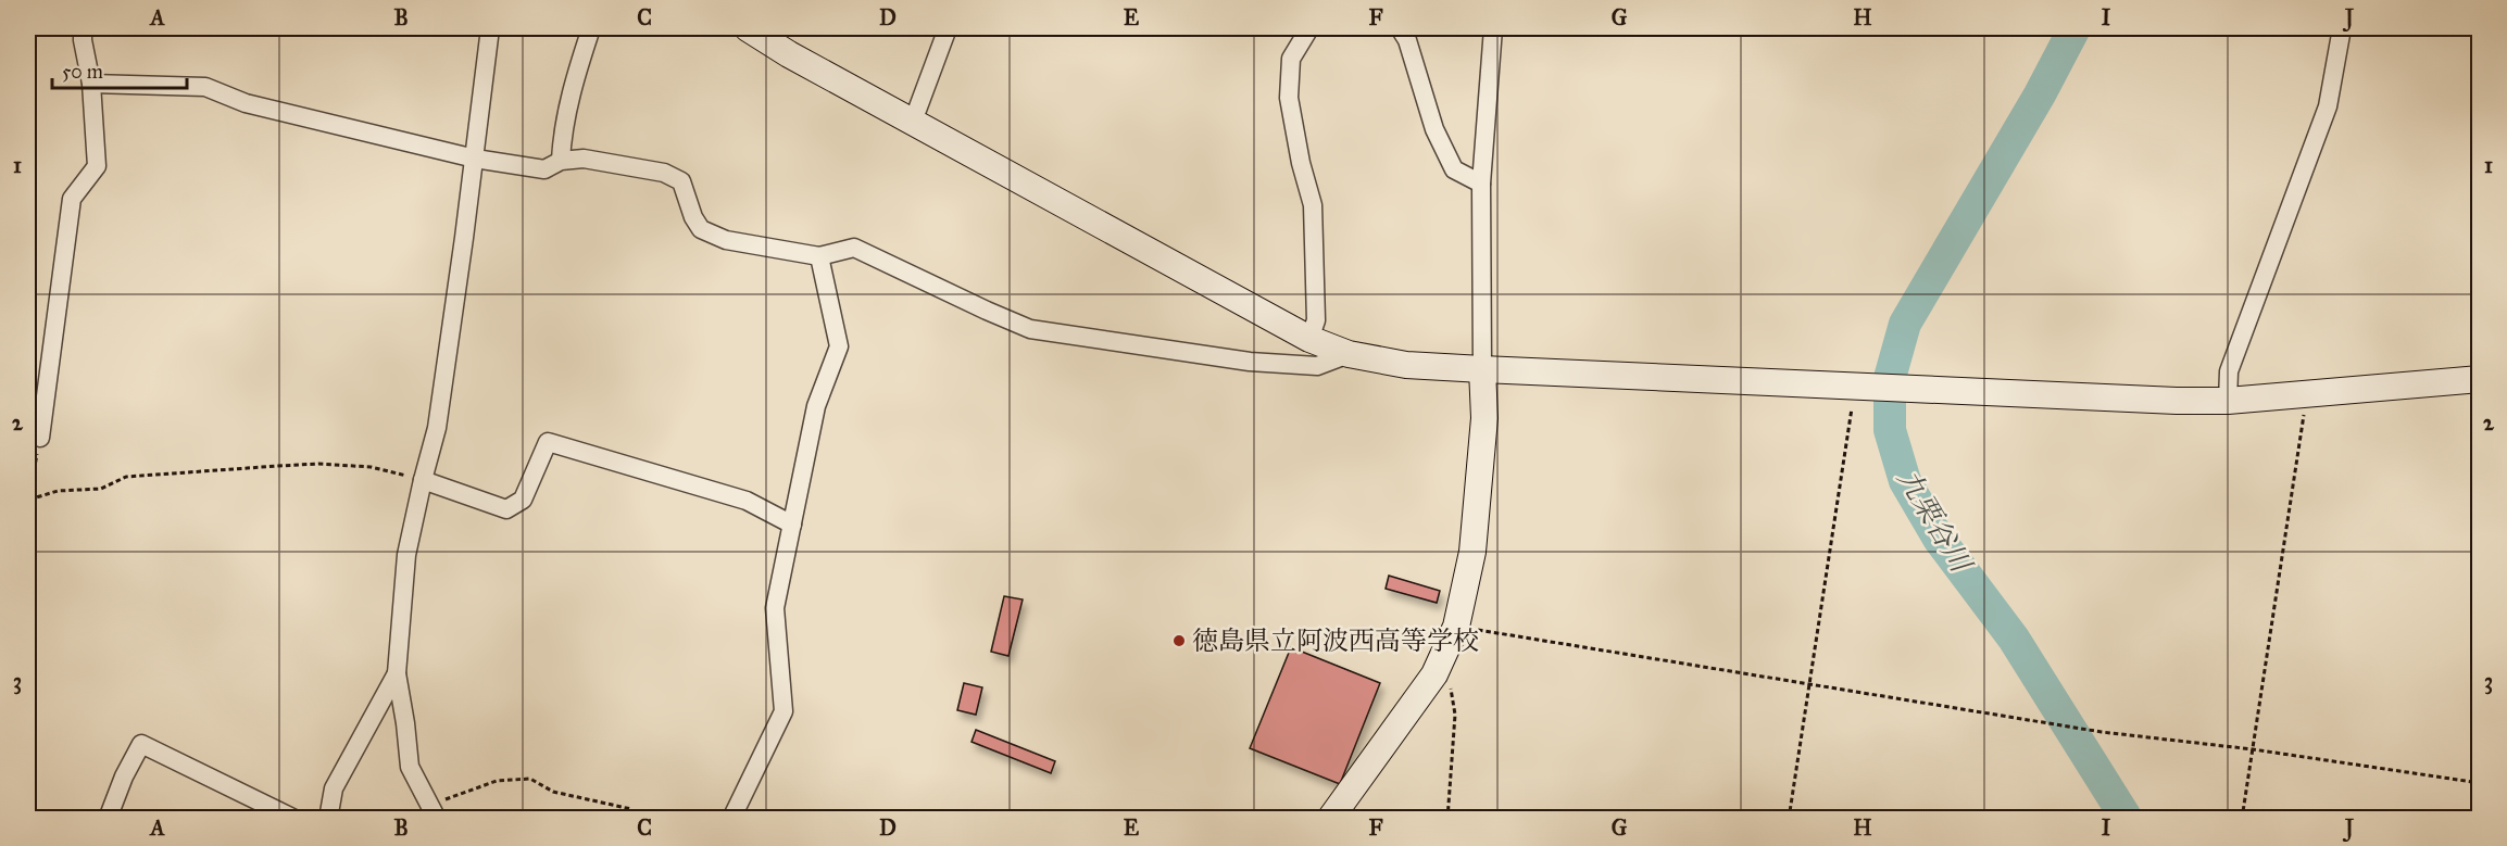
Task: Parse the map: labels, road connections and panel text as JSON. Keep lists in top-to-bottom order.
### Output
{
  "water": ["九栗谷川"],
  "places": ["徳島県立阿波西高等学校"],
  "scale_bar": "50 m",
  "grid": {
    "columns": [
      "A",
      "B",
      "C",
      "D",
      "E",
      "F",
      "G",
      "H",
      "I",
      "J"
    ],
    "rows": ["1", "2", "3"]
  }
}
